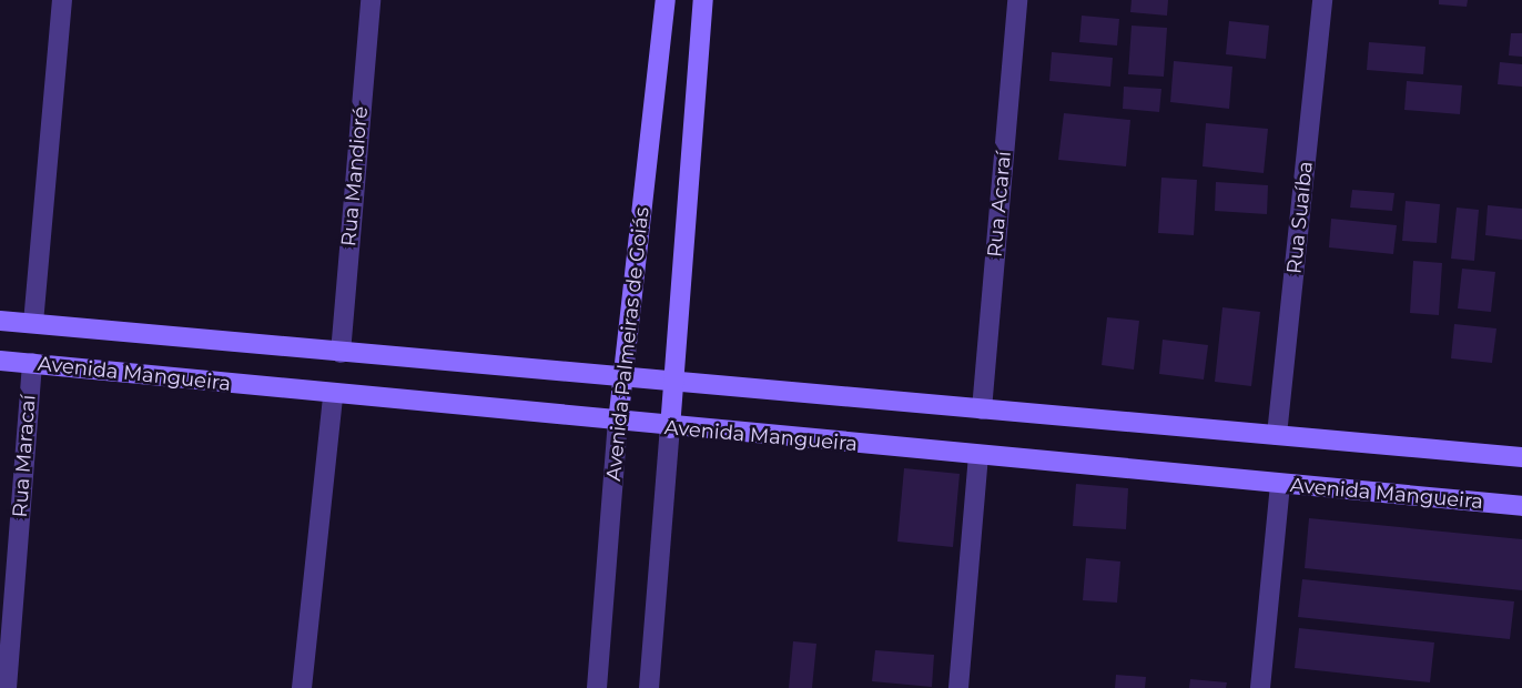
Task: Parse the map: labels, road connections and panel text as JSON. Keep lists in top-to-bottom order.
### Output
{
  "streets": {
    "street": [
      "Rua Mandioré",
      "Rua Acaraí",
      "Rua Suaíba",
      "Avenida Palmeiras de Goiás",
      "Avenida Mangueira",
      "Rua Maracaí"
    ]
  },
  "crossings": [
    ["Rua Mandioré", "Avenida Mangueira"],
    ["Rua Acaraí", "Avenida Mangueira"],
    ["Rua Suaíba", "Avenida Mangueira"],
    ["Avenida Palmeiras de Goiás", "Avenida Mangueira"],
    ["Avenida Mangueira", "Rua Maracaí"]
  ]
}
